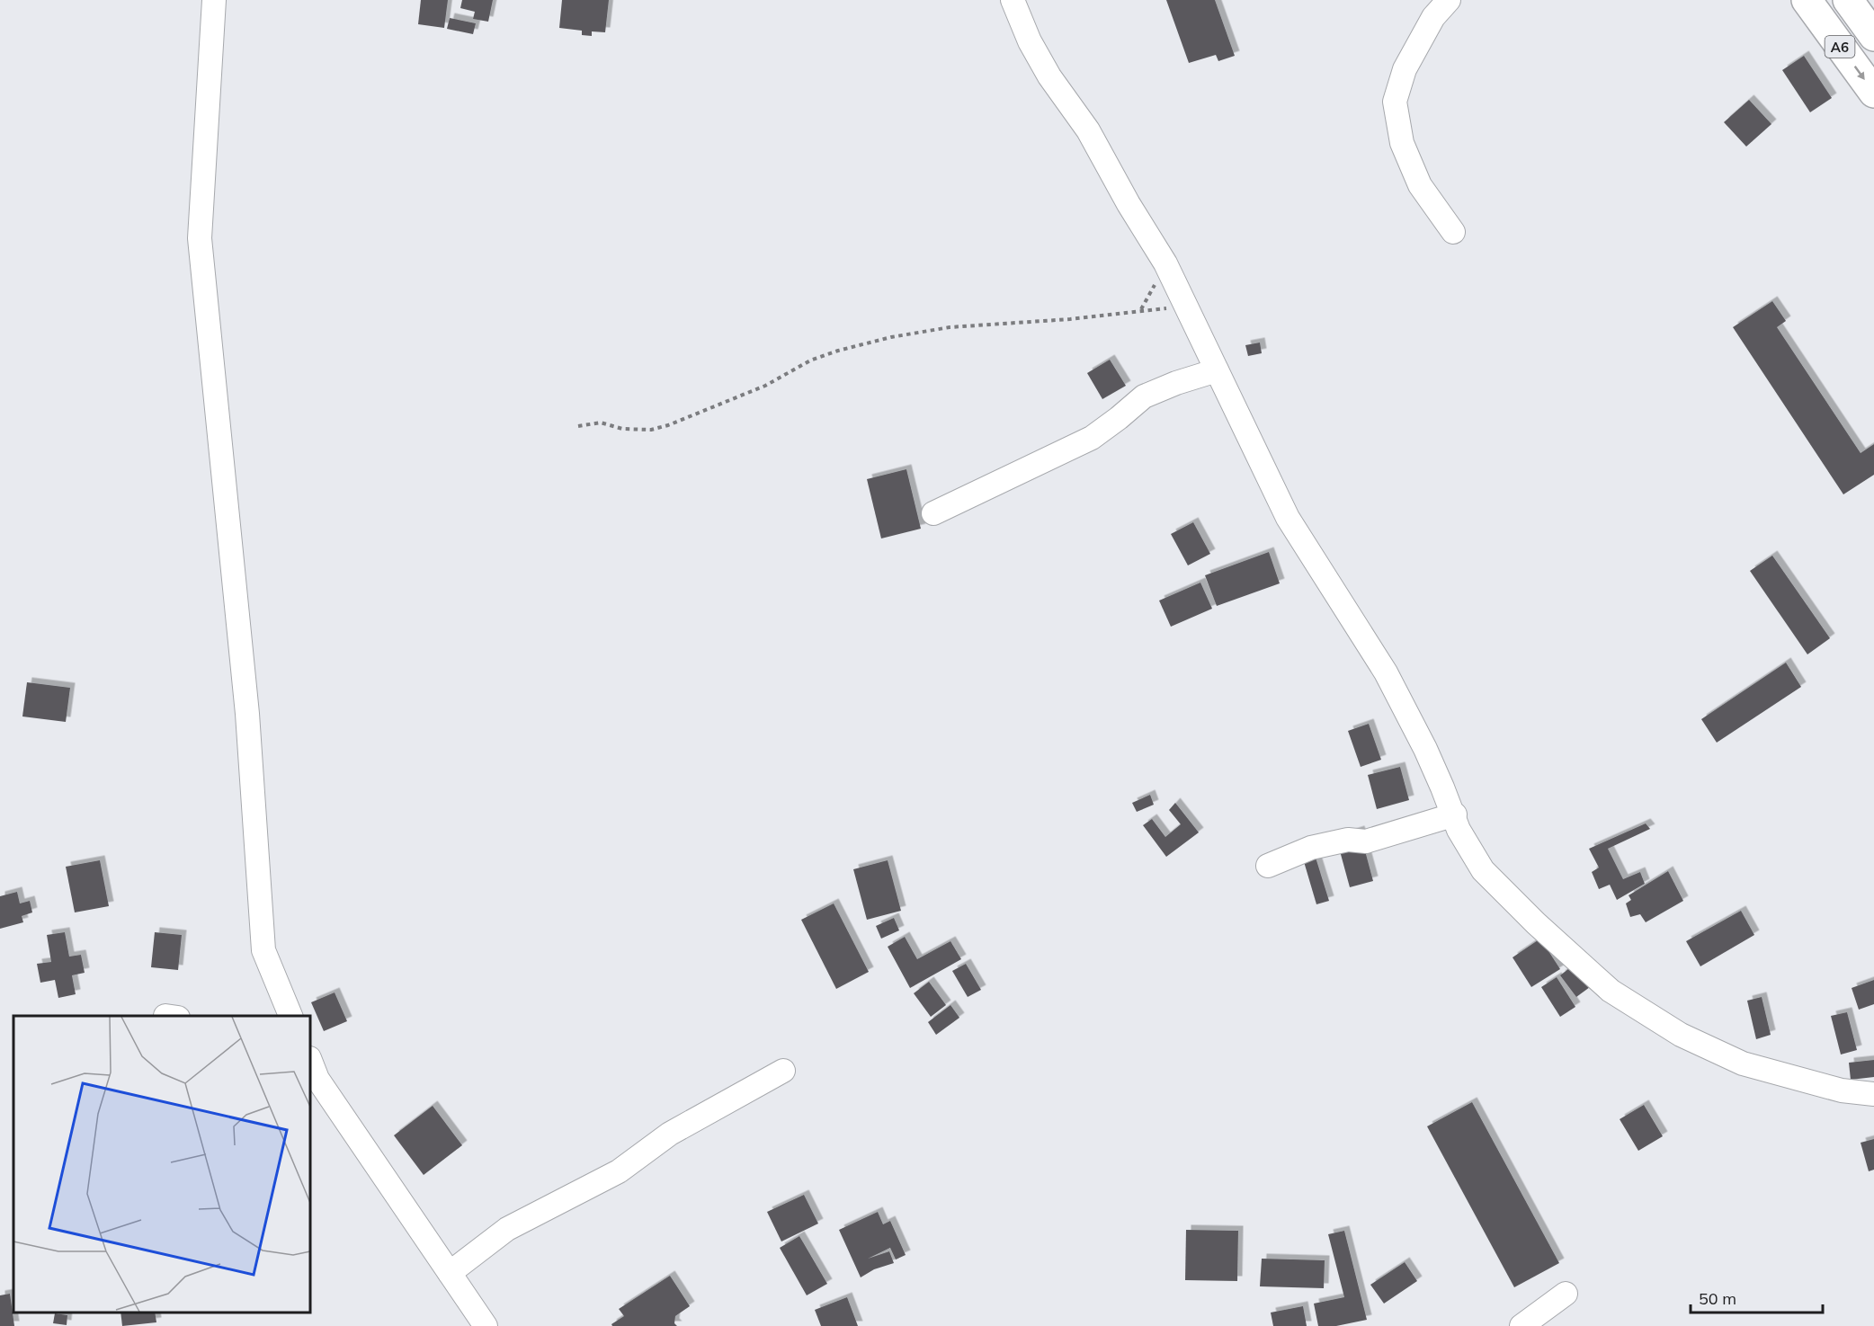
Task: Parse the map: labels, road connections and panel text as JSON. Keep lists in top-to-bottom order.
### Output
{
  "streets": {
    "highway": ["A6"]
  },
  "scale_bar": "50 m"
}
